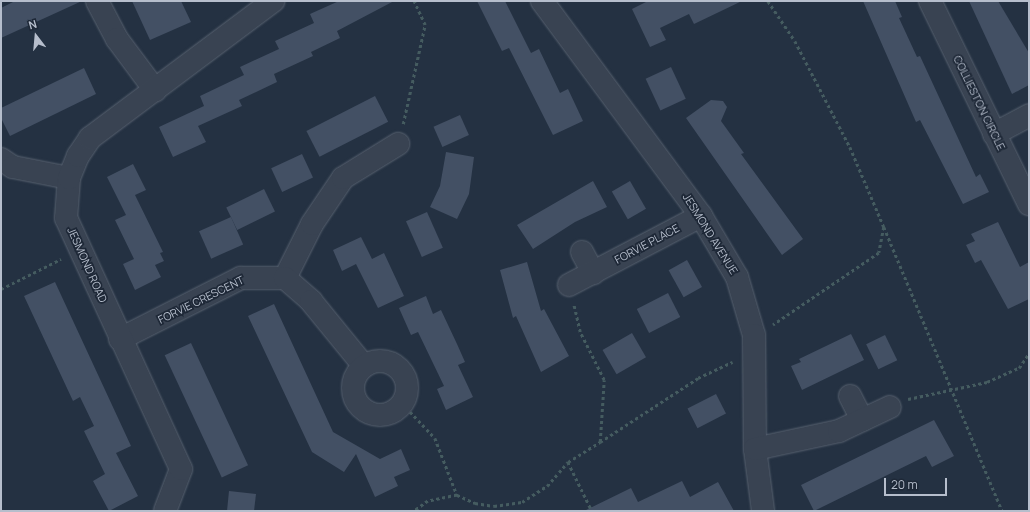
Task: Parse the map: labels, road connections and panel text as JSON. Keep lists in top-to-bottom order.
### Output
{
  "streets": {
    "street": [
      "COLLIESTON CIRCLE",
      "JESMOND AVENUE",
      "FORVIE PLACE",
      "JESMOND ROAD",
      "FORVIE CRESCENT"
    ]
  },
  "crossings": [
    ["JESMOND AVENUE", "FORVIE PLACE"],
    ["JESMOND ROAD", "FORVIE CRESCENT"]
  ],
  "scale_bar": "20 m",
  "north": "top"
}
